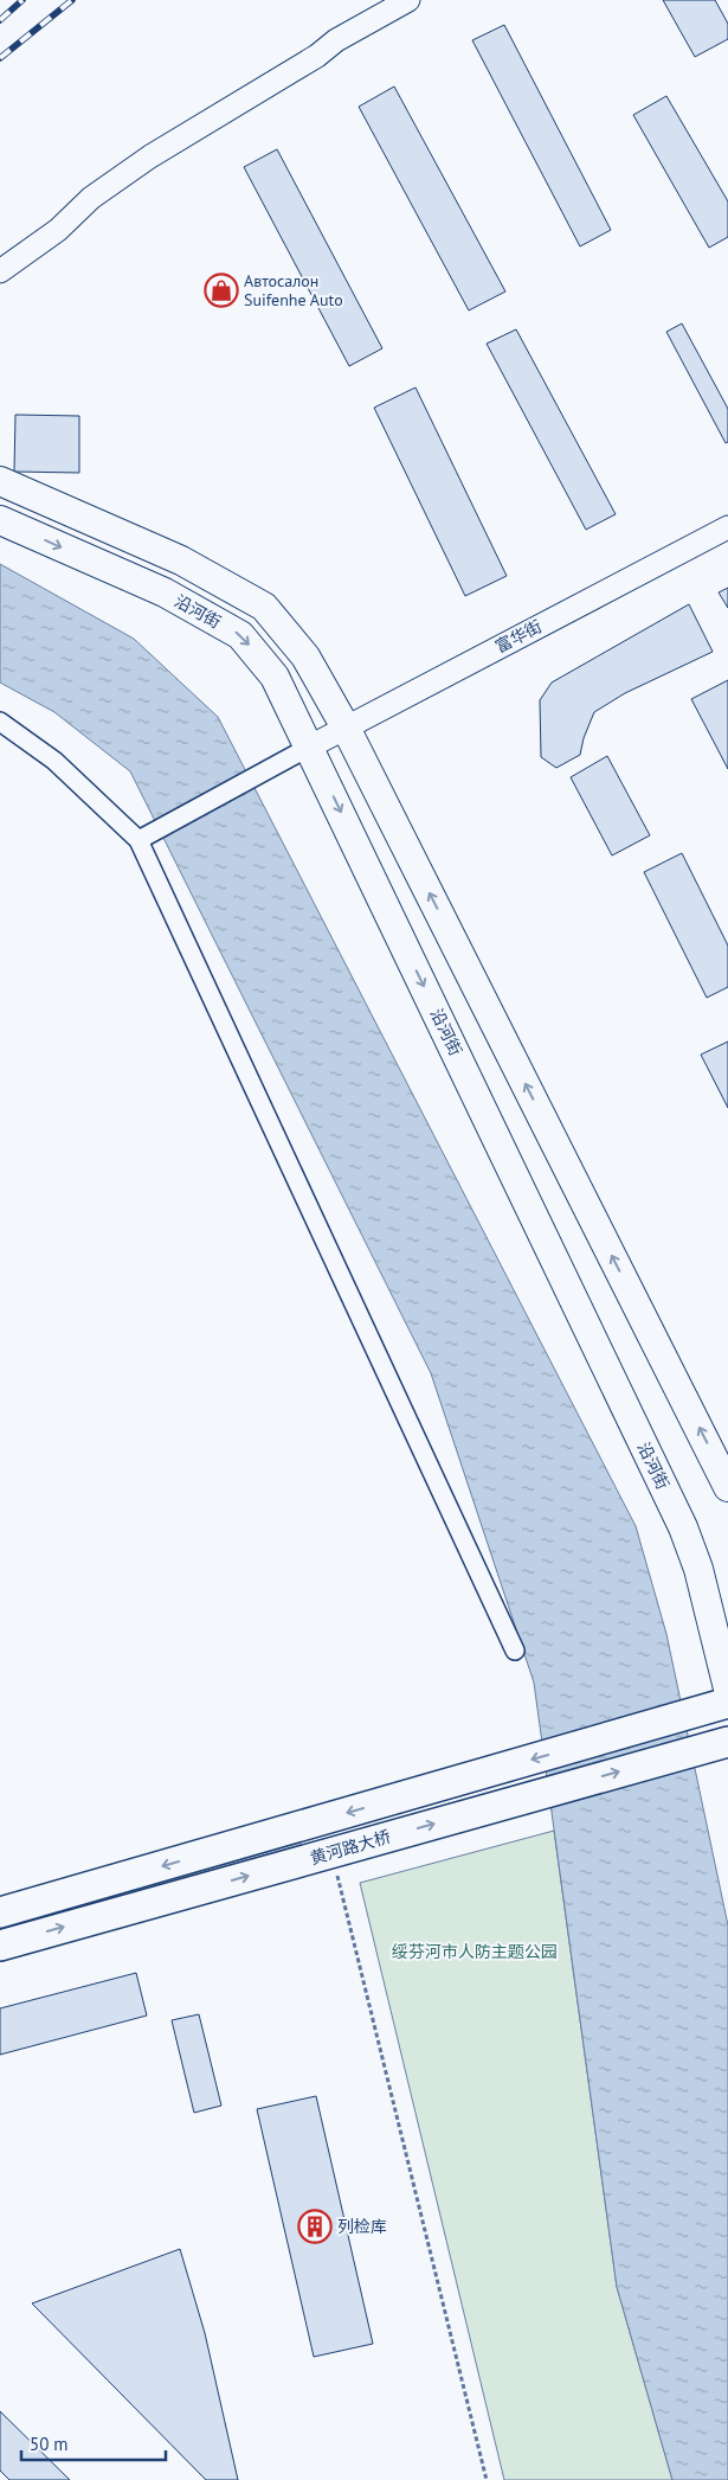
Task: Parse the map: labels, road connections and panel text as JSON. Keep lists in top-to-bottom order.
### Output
{
  "streets": {
    "highway": ["黄河路大桥"],
    "main road": ["沿河街"],
    "street": ["富华街"]
  },
  "crossings": [
    ["沿河街", "富华街"]
  ],
  "parks": ["绥芬河市人防主题公园"],
  "places": {
    "shop": ["Автосалон Suifenhe Auto"],
    "building": ["列检库"]
  },
  "scale_bar": "50 m"
}
